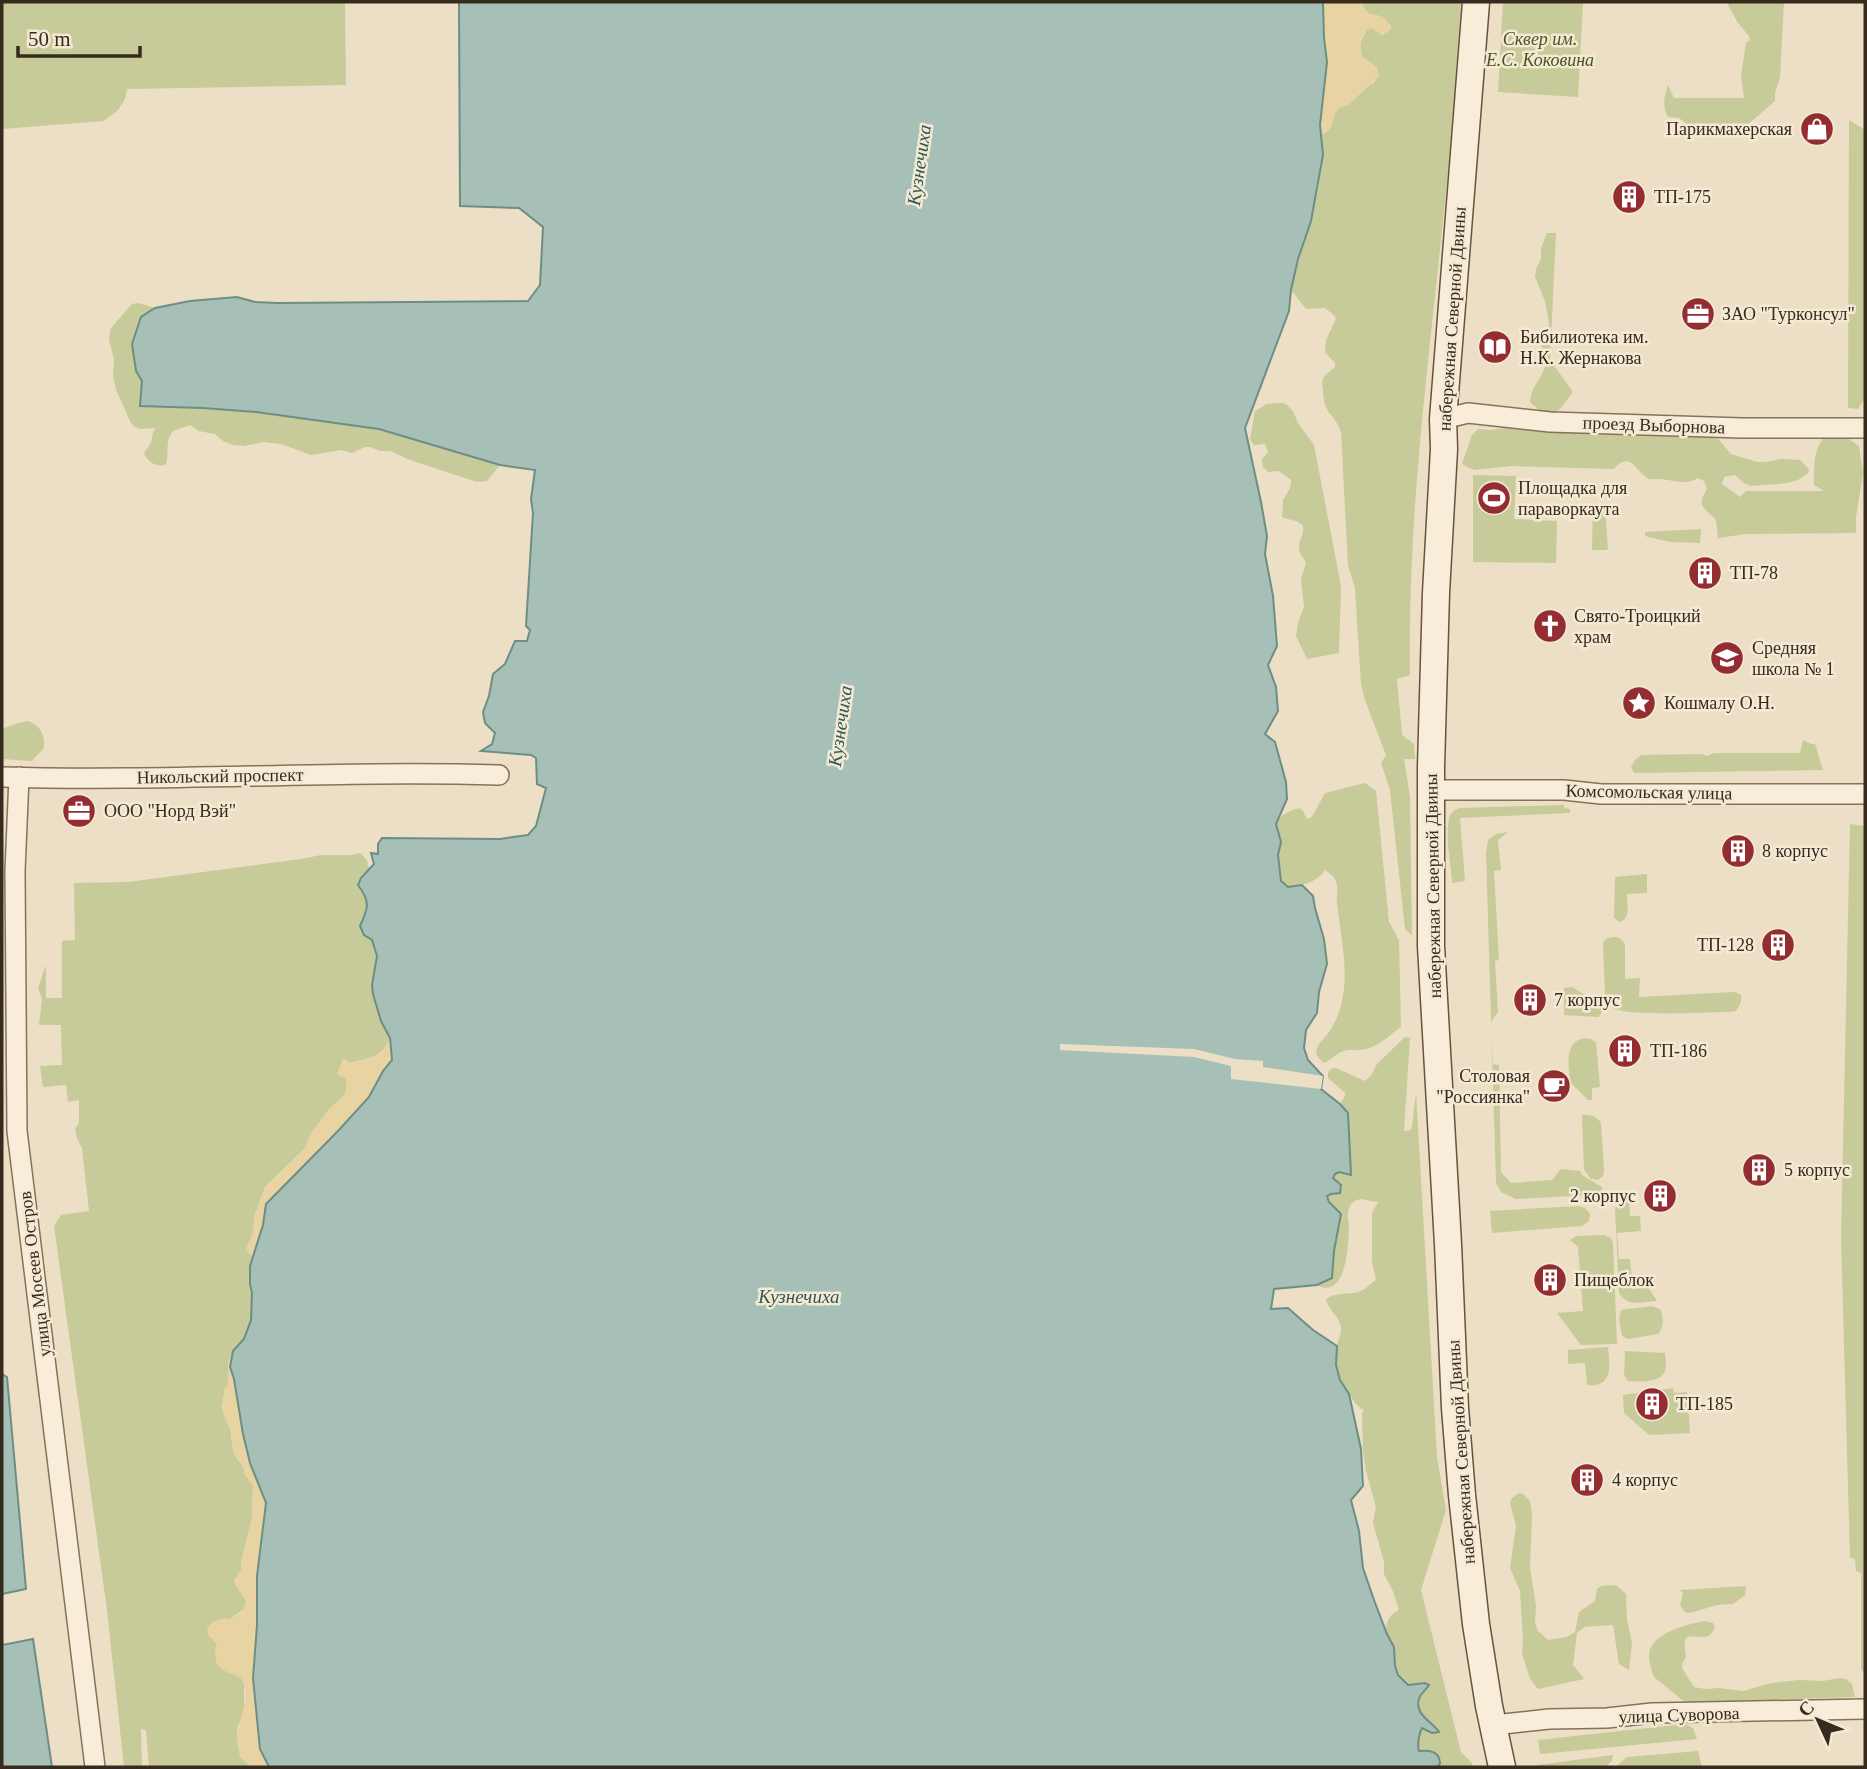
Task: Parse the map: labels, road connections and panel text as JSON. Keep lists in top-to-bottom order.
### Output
{
  "streets": {
    "street": [
      "набережная Северной Двины",
      "проезд Выборнова",
      "Никольский проспект",
      "Комсомольская улица",
      "улица Мосеев Остров",
      "улица Суворова"
    ]
  },
  "crossings": [
    ["набережная Северной Двины", "проезд Выборнова"],
    ["набережная Северной Двины", "Комсомольская улица"],
    ["набережная Северной Двины", "улица Суворова"],
    ["Никольский проспект", "улица Мосеев Остров"]
  ],
  "water": ["Кузнечиха"],
  "parks": ["Сквер им. Е.С. Коковина"],
  "places": {
    "shop": ["Парикмахерская"],
    "building": [
      "ТП-175",
      "ТП-78",
      "8 корпус",
      "ТП-128",
      "7 корпус",
      "ТП-186",
      "5 корпус",
      "2 корпус",
      "Пищеблок",
      "ТП-185",
      "4 корпус"
    ],
    "office": ["ЗАО \"Турконсул\"", "ООО \"Норд Вэй\""],
    "library": ["Бибилиотека им. Н.К. Жернакова"],
    "sports": ["Площадка для параворкаута"],
    "church": ["Свято-Троицкий храм"],
    "school or university": ["Средняя школа № 1"],
    "place": ["Кошмалу О.Н."],
    "cafe": ["Столовая \"Россиянка\""]
  },
  "scale_bar": "50 m",
  "north": "top left"
}
